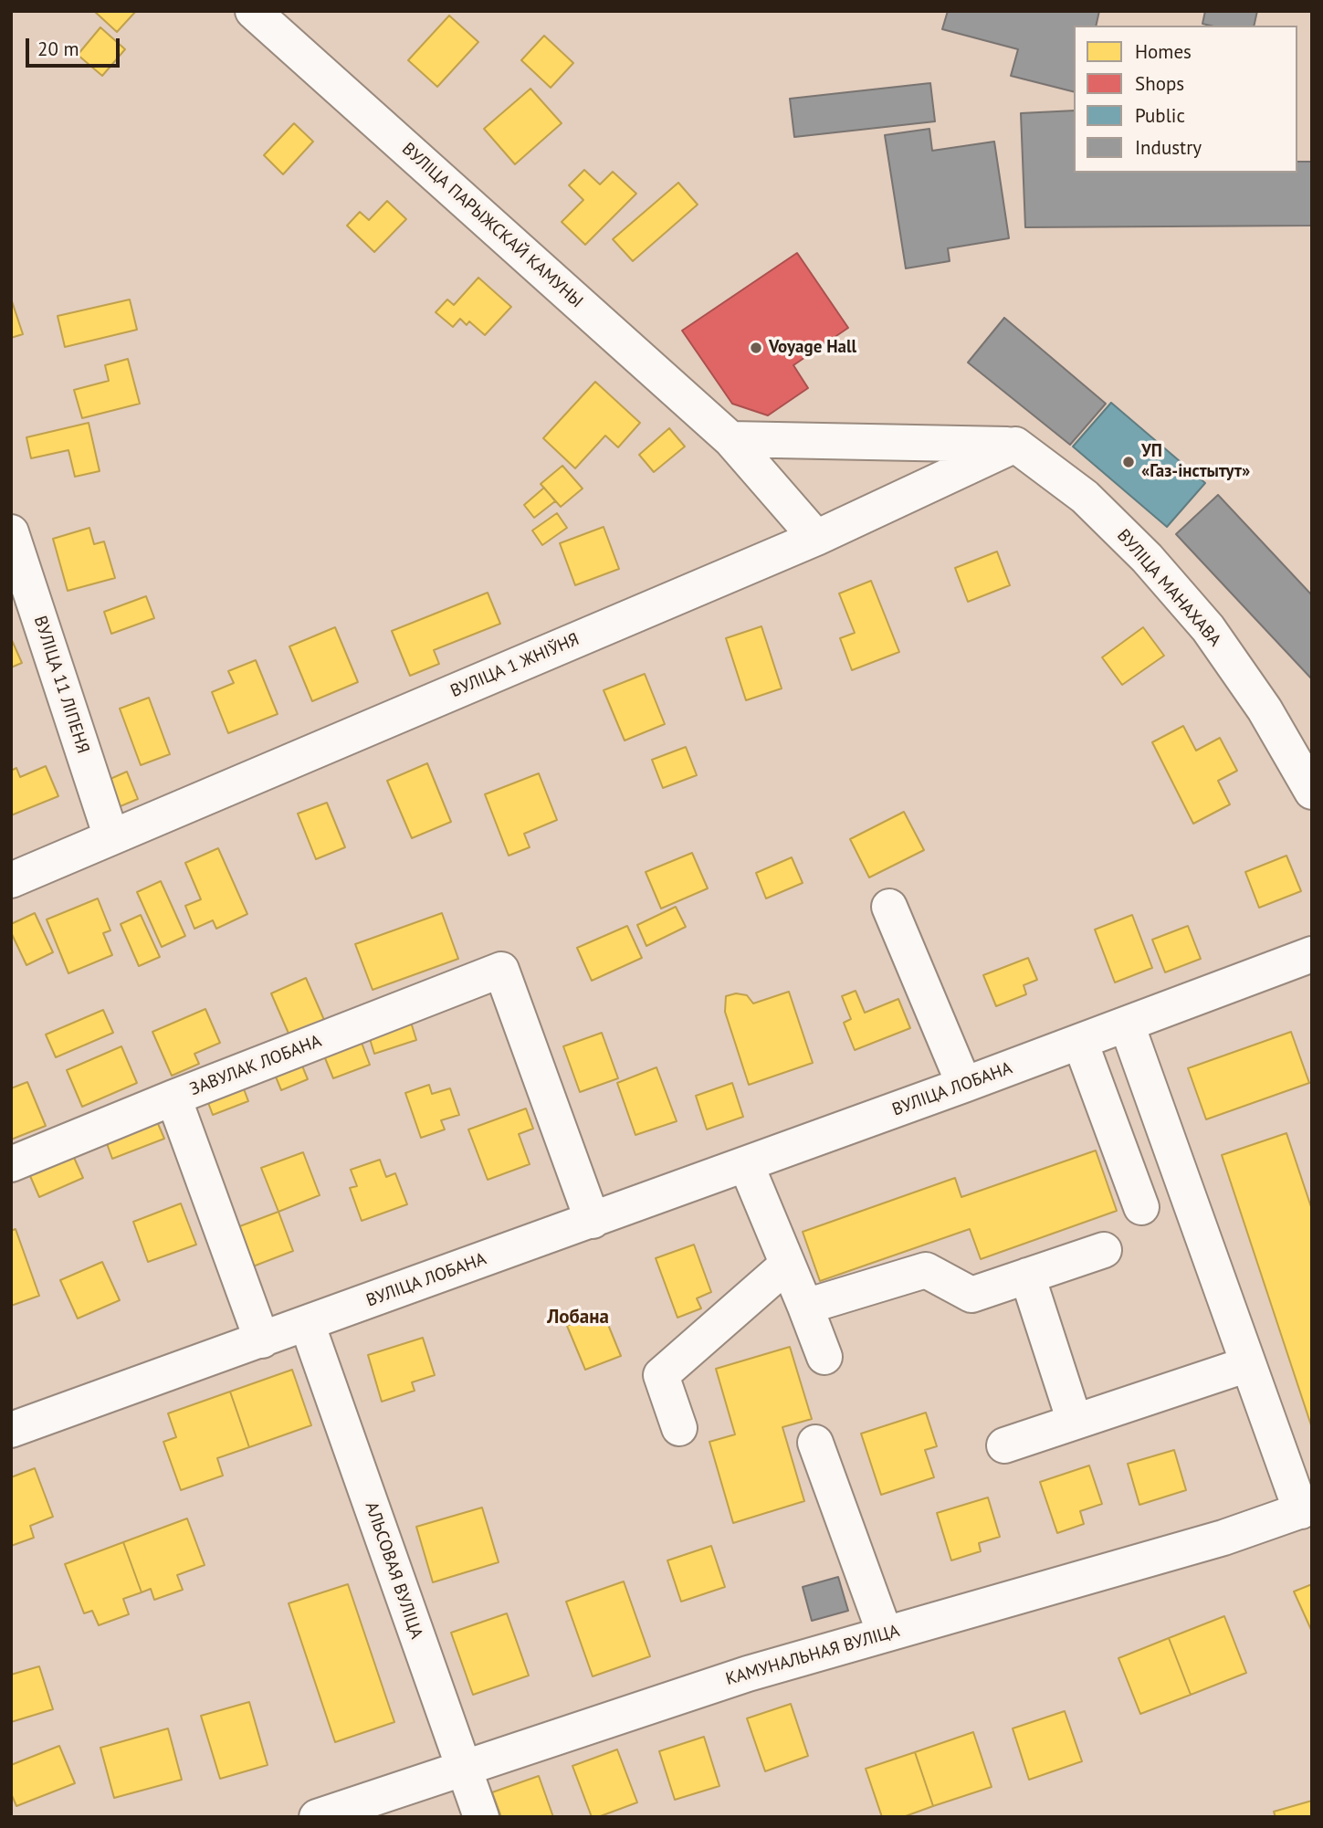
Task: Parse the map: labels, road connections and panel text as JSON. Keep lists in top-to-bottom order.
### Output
{
  "streets": {
    "street": [
      "ВУЛІЦА ПАРЫЖСКАЙ КАМУНЫ",
      "ВУЛІЦА МАНАХАВА",
      "ВУЛІЦА 1 ЖНІЎНЯ",
      "ВУЛІЦА 11 ЛІПЕНЯ",
      "ЗАВУЛАК ЛОБАНА",
      "ВУЛІЦА ЛОБАНА",
      "АЛЬСОВАЯ ВУЛІЦА",
      "КАМУНАЛЬНАЯ ВУЛІЦА"
    ]
  },
  "crossings": [
    ["ВУЛІЦА ПАРЫЖСКАЙ КАМУНЫ", "ВУЛІЦА 1 ЖНІЎНЯ"],
    ["ВУЛІЦА МАНАХАВА", "ВУЛІЦА 1 ЖНІЎНЯ"],
    ["ВУЛІЦА 1 ЖНІЎНЯ", "ВУЛІЦА 11 ЛІПЕНЯ"],
    ["ЗАВУЛАК ЛОБАНА", "ВУЛІЦА ЛОБАНА"],
    ["ВУЛІЦА ЛОБАНА", "АЛЬСОВАЯ ВУЛІЦА"],
    ["АЛЬСОВАЯ ВУЛІЦА", "КАМУНАЛЬНАЯ ВУЛІЦА"]
  ],
  "districts": ["Лобана"],
  "places": ["Voyage Hall", "УП «Газ-інстытут»"],
  "legend": [
    "Homes",
    "Shops",
    "Public",
    "Industry"
  ],
  "scale_bar": "20 m"
}
